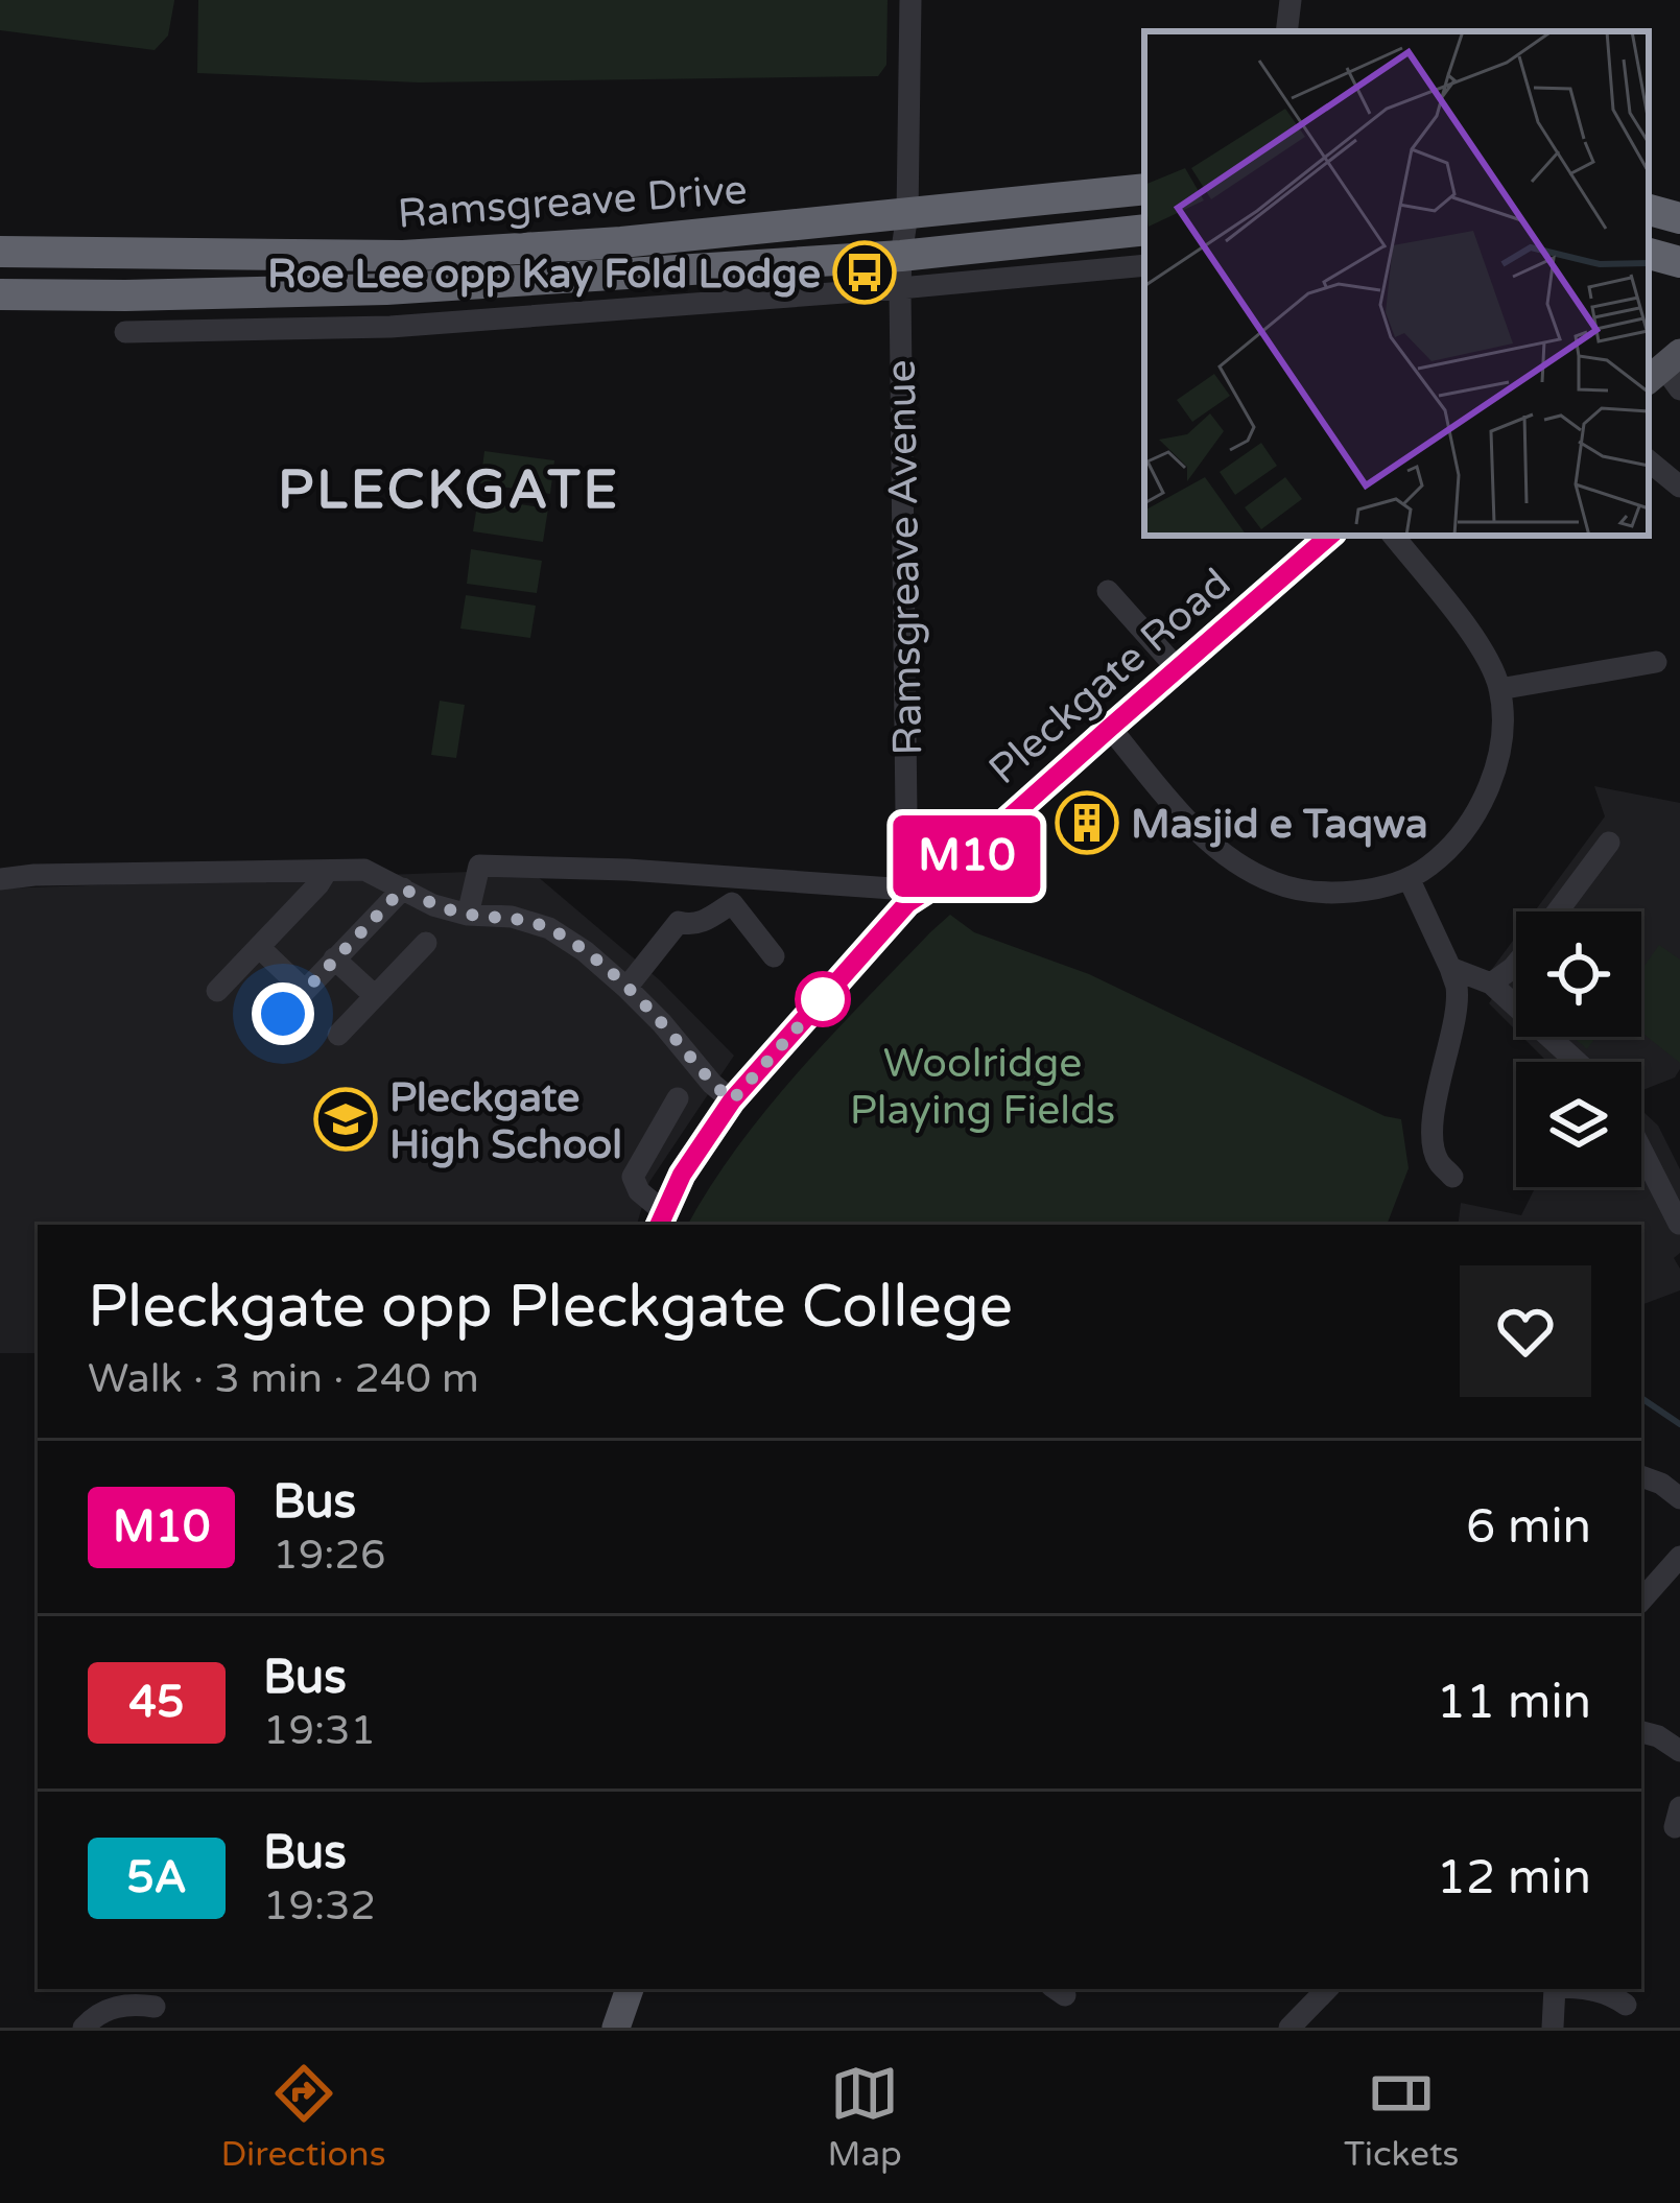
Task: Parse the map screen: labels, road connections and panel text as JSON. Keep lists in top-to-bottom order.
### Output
{
  "streets": {
    "highway": ["Ramsgreave Drive"],
    "main road": ["Pleckgate Road"],
    "street": ["Ramsgreave Avenue"]
  },
  "crossings": [
    ["Ramsgreave Drive", "Ramsgreave Avenue"],
    ["Ramsgreave Avenue", "Pleckgate Road"]
  ],
  "districts": ["PLECKGATE"],
  "parks": ["Woolridge Playing Fields"],
  "places": {
    "bus stop": ["Roe Lee opp Kay Fold Lodge"],
    "building": ["Masjid e Taqwa"],
    "school or university": ["Pleckgate High School"]
  },
  "lines": ["bus line M10"],
  "page": {
    "on_map": "M10",
    "heading": ["Pleckgate opp Pleckgate College", "Walk · 3 min · 240 m"],
    "list": [
      {
        "mark": "M10",
        "name": "Bus",
        "note": "19:26",
        "value": "6 min"
      },
      {
        "mark": "45",
        "name": "Bus",
        "note": "19:31",
        "value": "11 min"
      },
      {
        "mark": "5A",
        "name": "Bus",
        "note": "19:32",
        "value": "12 min"
      }
    ],
    "tabs": ["Directions", "Map", "Tickets"]
  }
}
